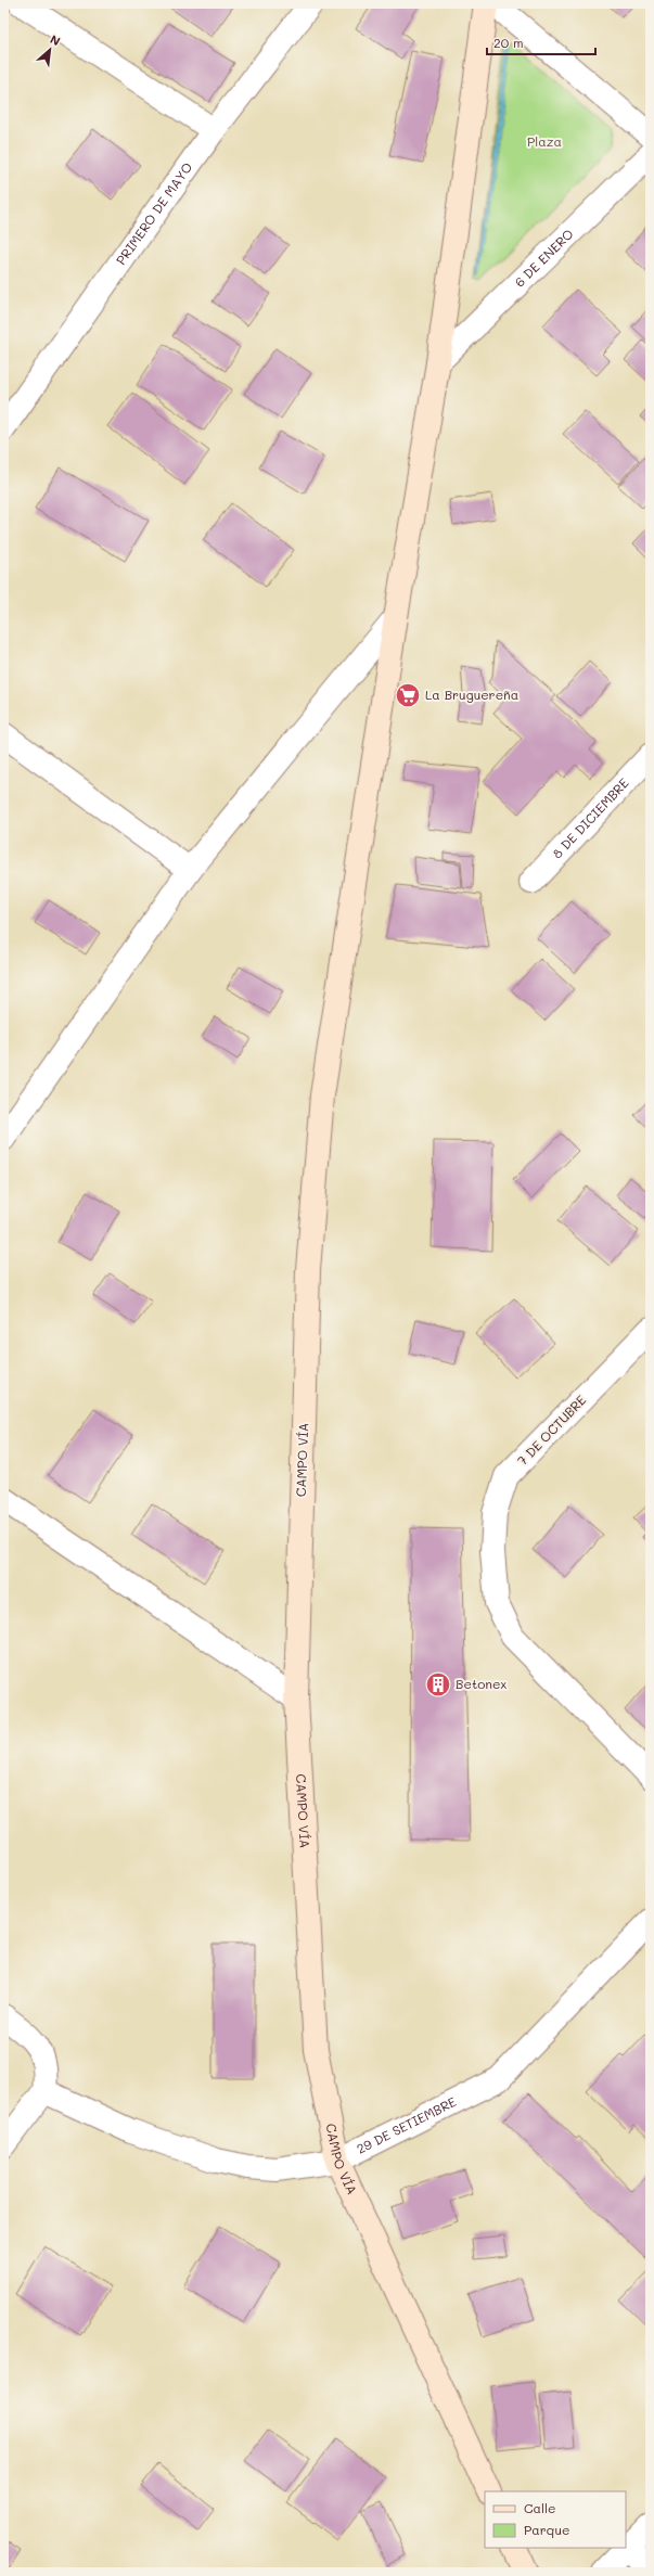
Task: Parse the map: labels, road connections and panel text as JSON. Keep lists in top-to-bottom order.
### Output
{
  "streets": {
    "street": [
      "PRIMERO DE MAYO",
      "6 DE ENERO",
      "8 DE DICIEMBRE",
      "7 DE OCTUBRE",
      "CAMPO VÍA",
      "29 DE SETIEMBRE"
    ]
  },
  "crossings": [
    ["6 DE ENERO", "CAMPO VÍA"],
    ["CAMPO VÍA", "29 DE SETIEMBRE"]
  ],
  "parks": ["Plaza"],
  "places": {
    "supermarket": ["La Bruguereña"],
    "building": ["Betonex"]
  },
  "legend": ["Calle", "Parque"],
  "scale_bar": "20 m",
  "north": "top right"
}
